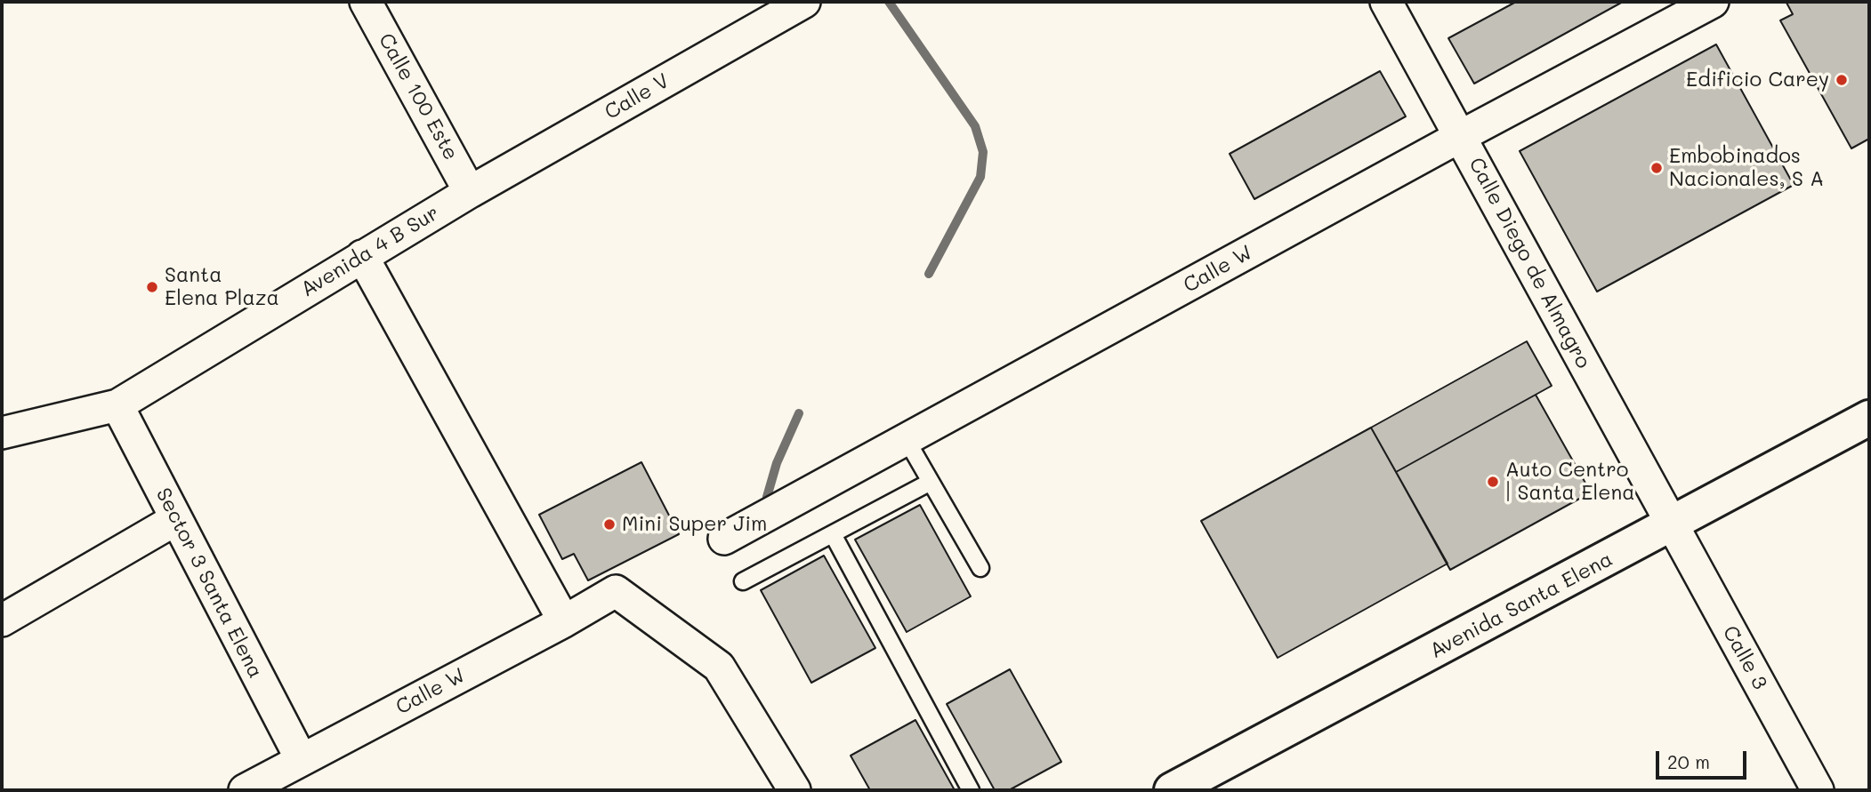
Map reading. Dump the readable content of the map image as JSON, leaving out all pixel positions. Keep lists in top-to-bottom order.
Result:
{
  "streets": {
    "street": [
      "Calle 100 Este",
      "Calle V",
      "Avenida 4 B Sur",
      "Calle Diego de Almagro",
      "Calle W",
      "Sector 3 Santa Elena",
      "Avenida Santa Elena",
      "Calle 3"
    ]
  },
  "crossings": [
    ["Calle 100 Este", "Calle V"],
    ["Calle 100 Este", "Avenida 4 B Sur"],
    ["Calle V", "Avenida 4 B Sur"],
    ["Avenida 4 B Sur", "Sector 3 Santa Elena"],
    ["Calle Diego de Almagro", "Calle W"],
    ["Calle Diego de Almagro", "Avenida Santa Elena"],
    ["Calle Diego de Almagro", "Calle 3"],
    ["Calle W", "Sector 3 Santa Elena"],
    ["Avenida Santa Elena", "Calle 3"]
  ],
  "places": [
    "Edificio Carey",
    "Embobinados Nacionales, S A",
    "Santa Elena Plaza",
    "Auto Centro | Santa Elena",
    "Mini Super Jim"
  ],
  "scale_bar": "20 m"
}
